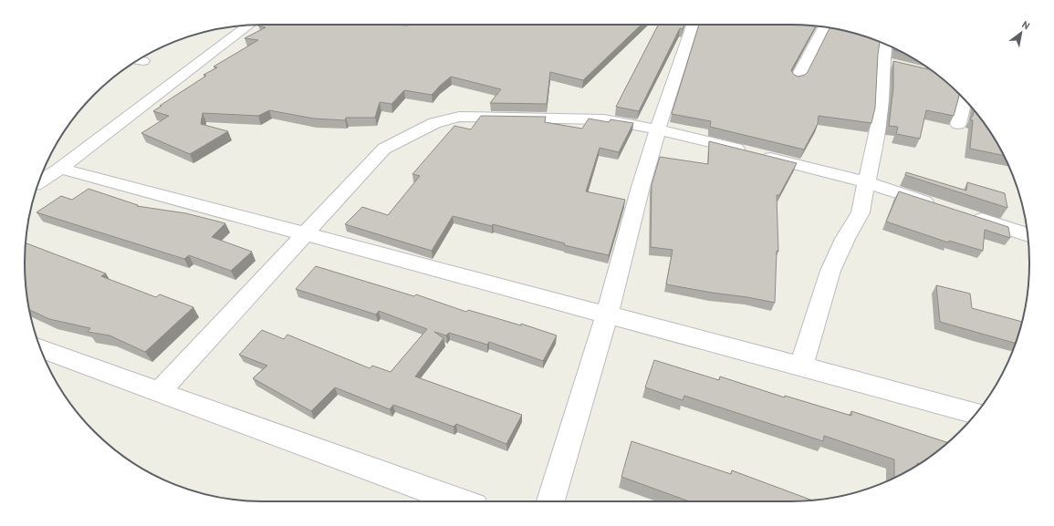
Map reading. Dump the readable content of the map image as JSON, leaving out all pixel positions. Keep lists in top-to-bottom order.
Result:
{
  "north": "top right"
}
